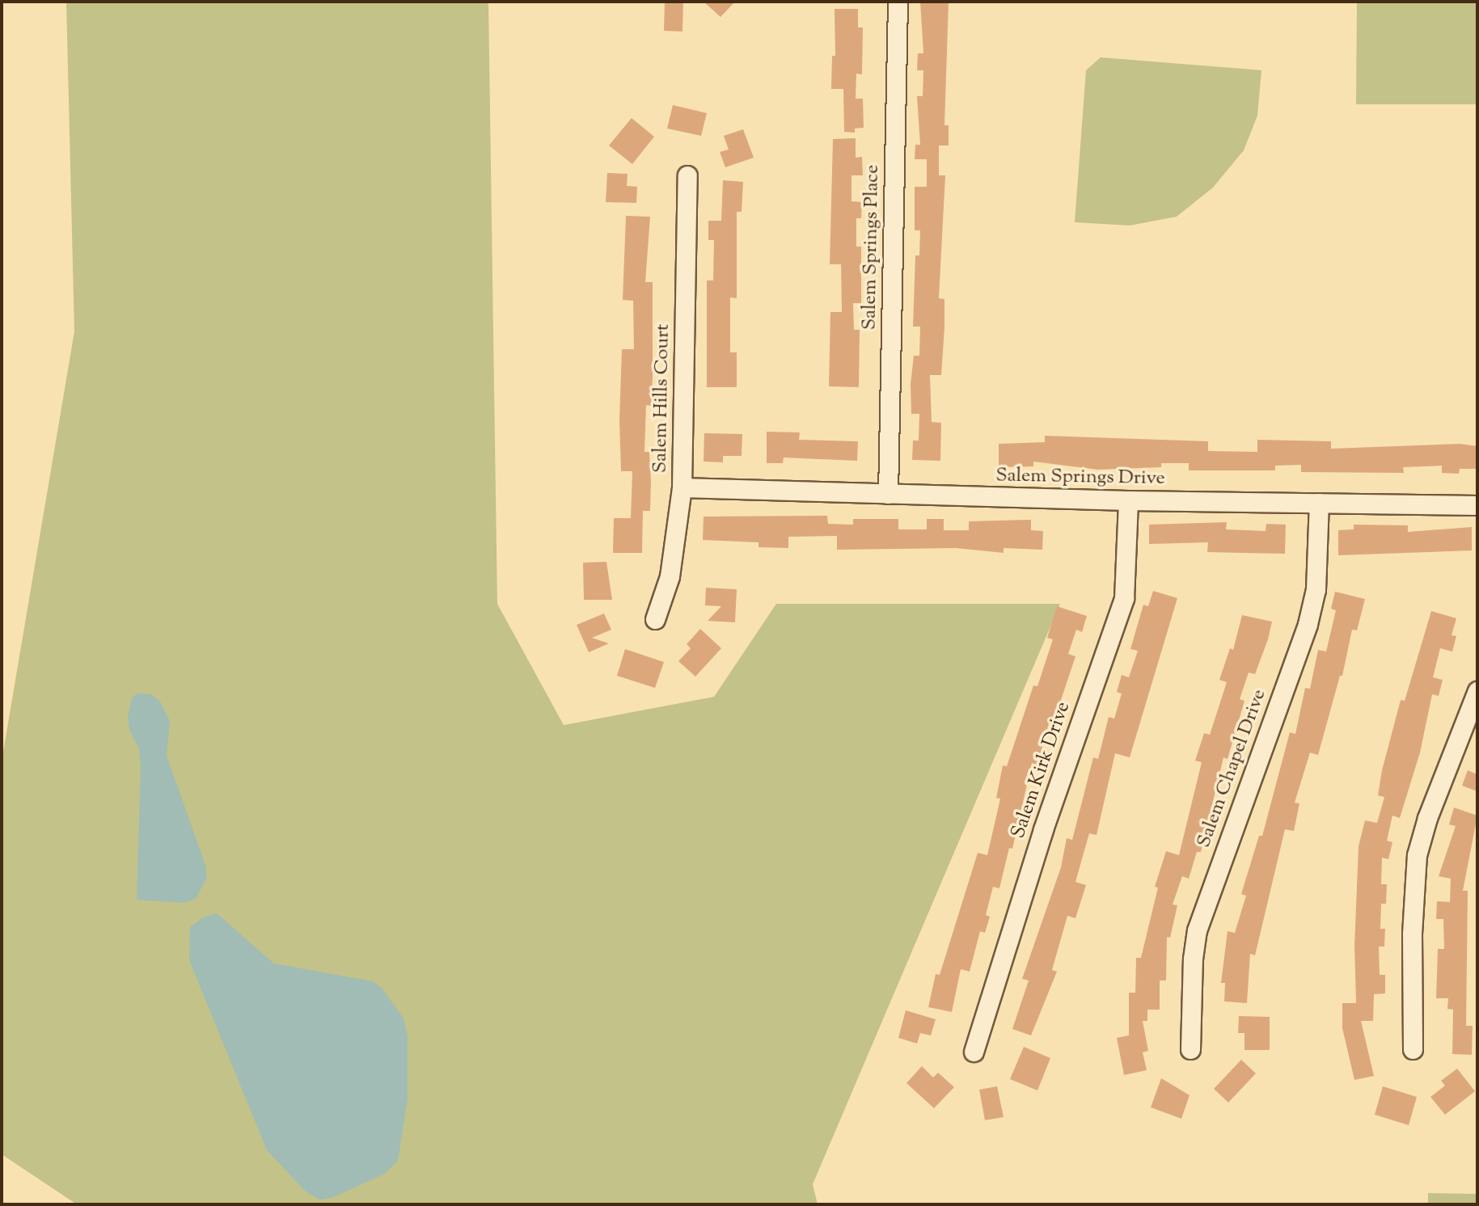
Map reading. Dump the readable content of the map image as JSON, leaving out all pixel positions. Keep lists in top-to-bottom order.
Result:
{
  "streets": {
    "street": [
      "Salem Springs Place",
      "Salem Hills Court",
      "Salem Springs Drive",
      "Salem Chapel Drive",
      "Salem Kirk Drive"
    ]
  },
  "crossings": [
    ["Salem Springs Place", "Salem Springs Drive"],
    ["Salem Hills Court", "Salem Springs Drive"],
    ["Salem Springs Drive", "Salem Chapel Drive"],
    ["Salem Springs Drive", "Salem Kirk Drive"]
  ]
}
